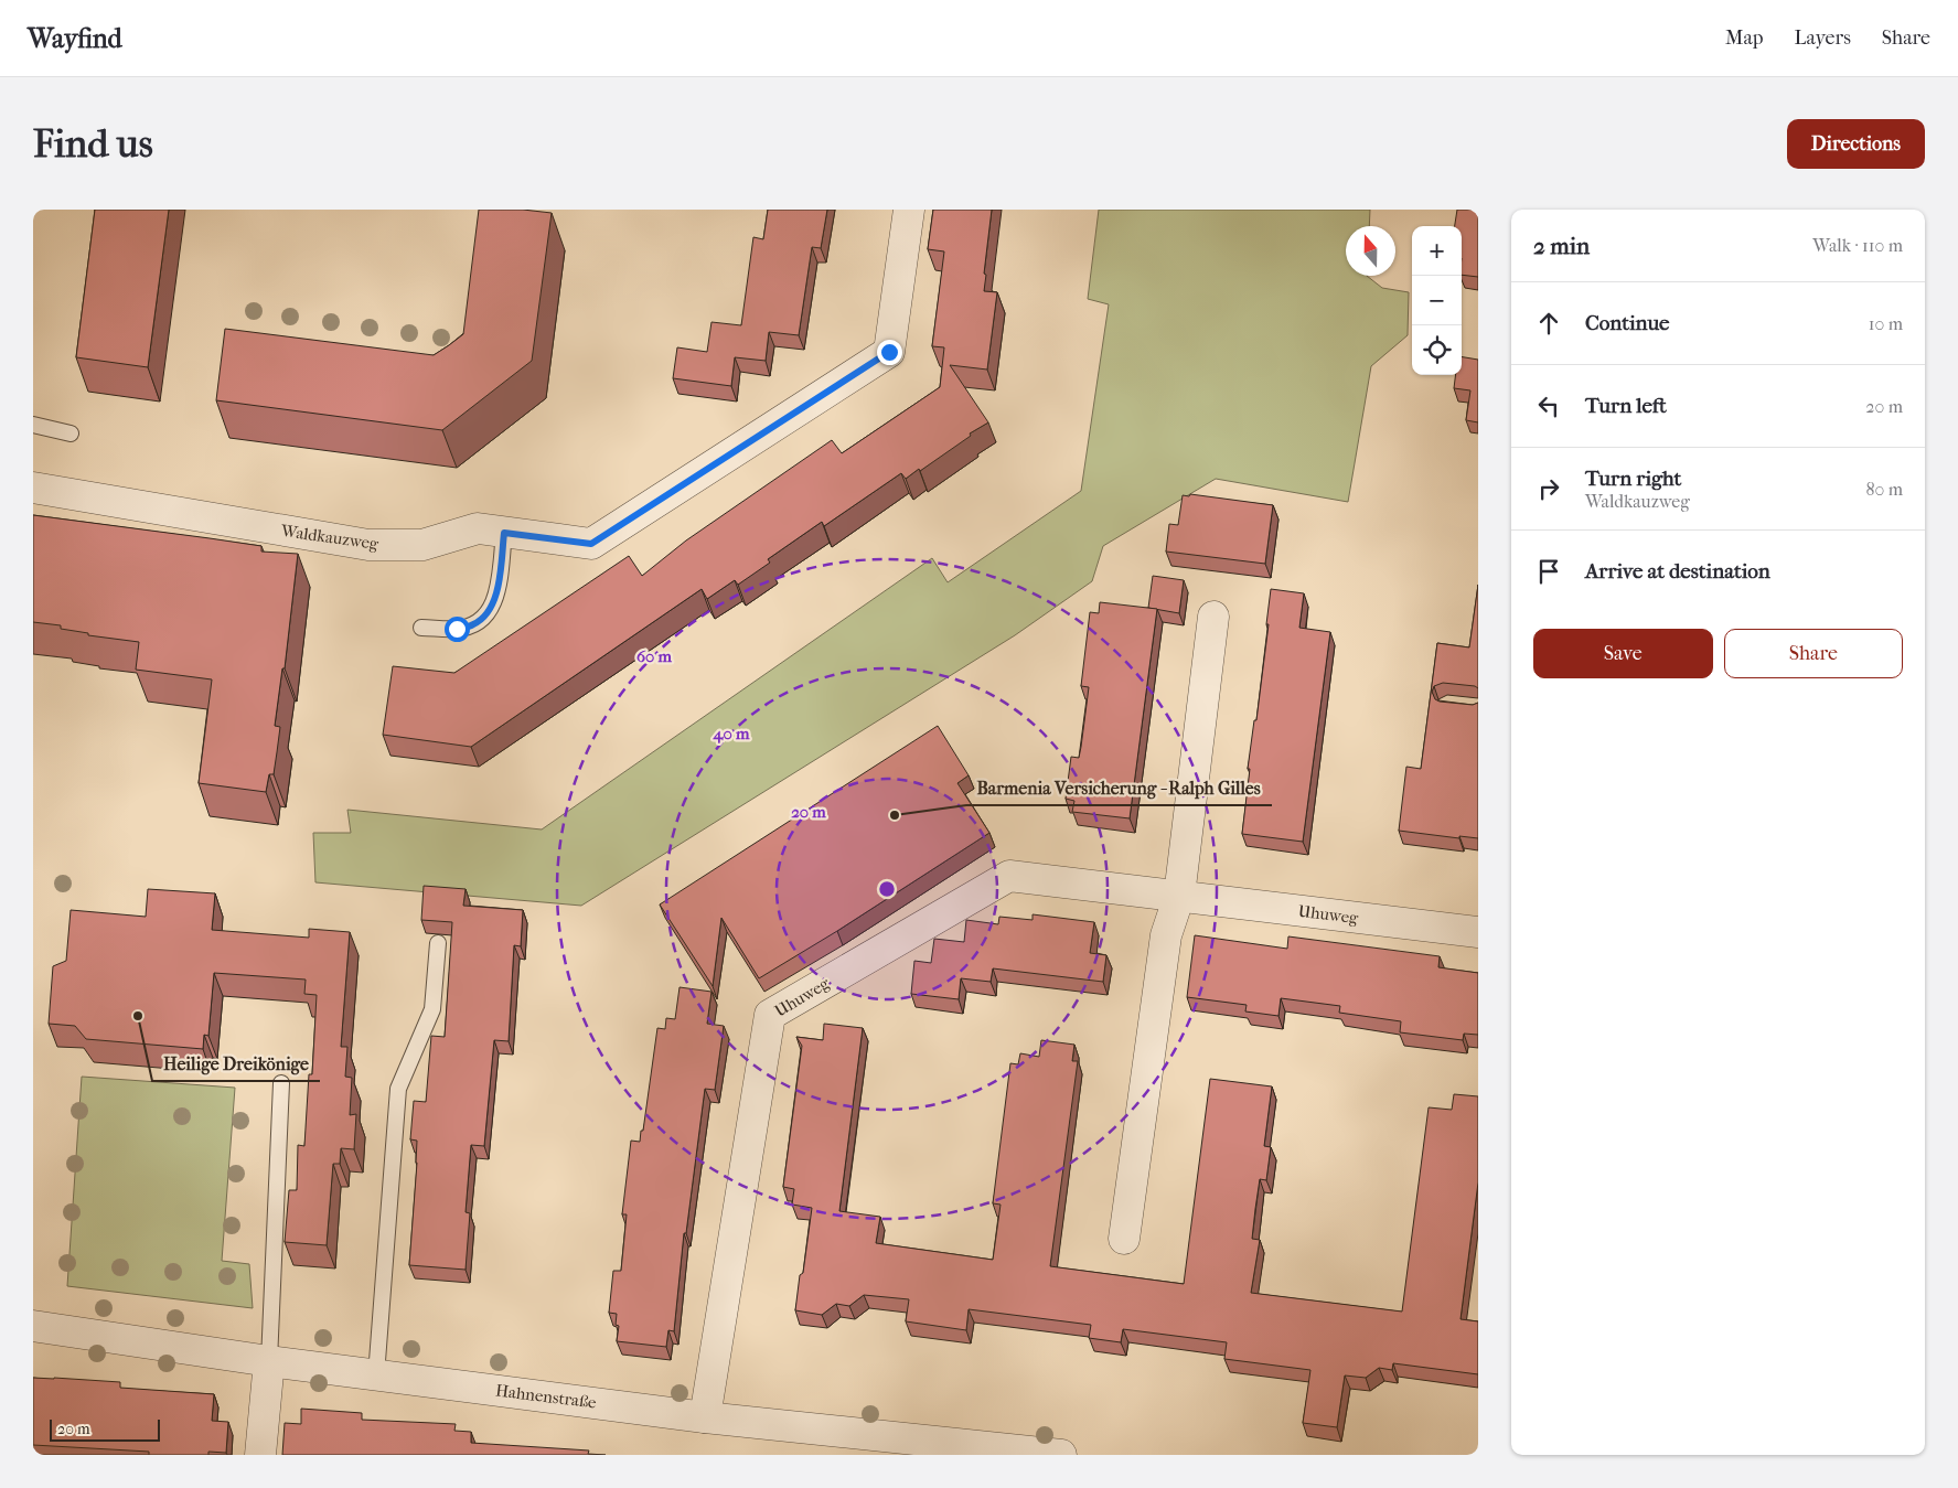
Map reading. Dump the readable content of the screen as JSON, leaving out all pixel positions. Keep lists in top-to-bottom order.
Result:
{
  "streets": {
    "street": ["Waldkauzweg", "Uhuweg", "Hahnenstraße"]
  },
  "crossings": [
    ["Uhuweg", "Hahnenstraße"]
  ],
  "places": ["Barmenia Versicherung - Ralph Gilles", "Heilige Dreikönige"],
  "scale_bar": "20 m",
  "north": "top",
  "page": {
    "header": "Wayfind",
    "nav": ["Map", "Layers", "Share"],
    "buttons": [
      "Directions",
      ["Save", "Share"]
    ],
    "title": "Find us",
    "heading": ["2 min", "Walk · 110 m"],
    "map_buttons": ["+", "−"],
    "list": [
      ["Continue", "10 m"],
      ["Turn left", "20 m"],
      ["Turn right", "Waldkauzweg", "80 m"],
      "Arrive at destination"
    ],
    "scale": "20 m"
  },
  "rings": ["60 m", "40 m", "20 m"]
}
